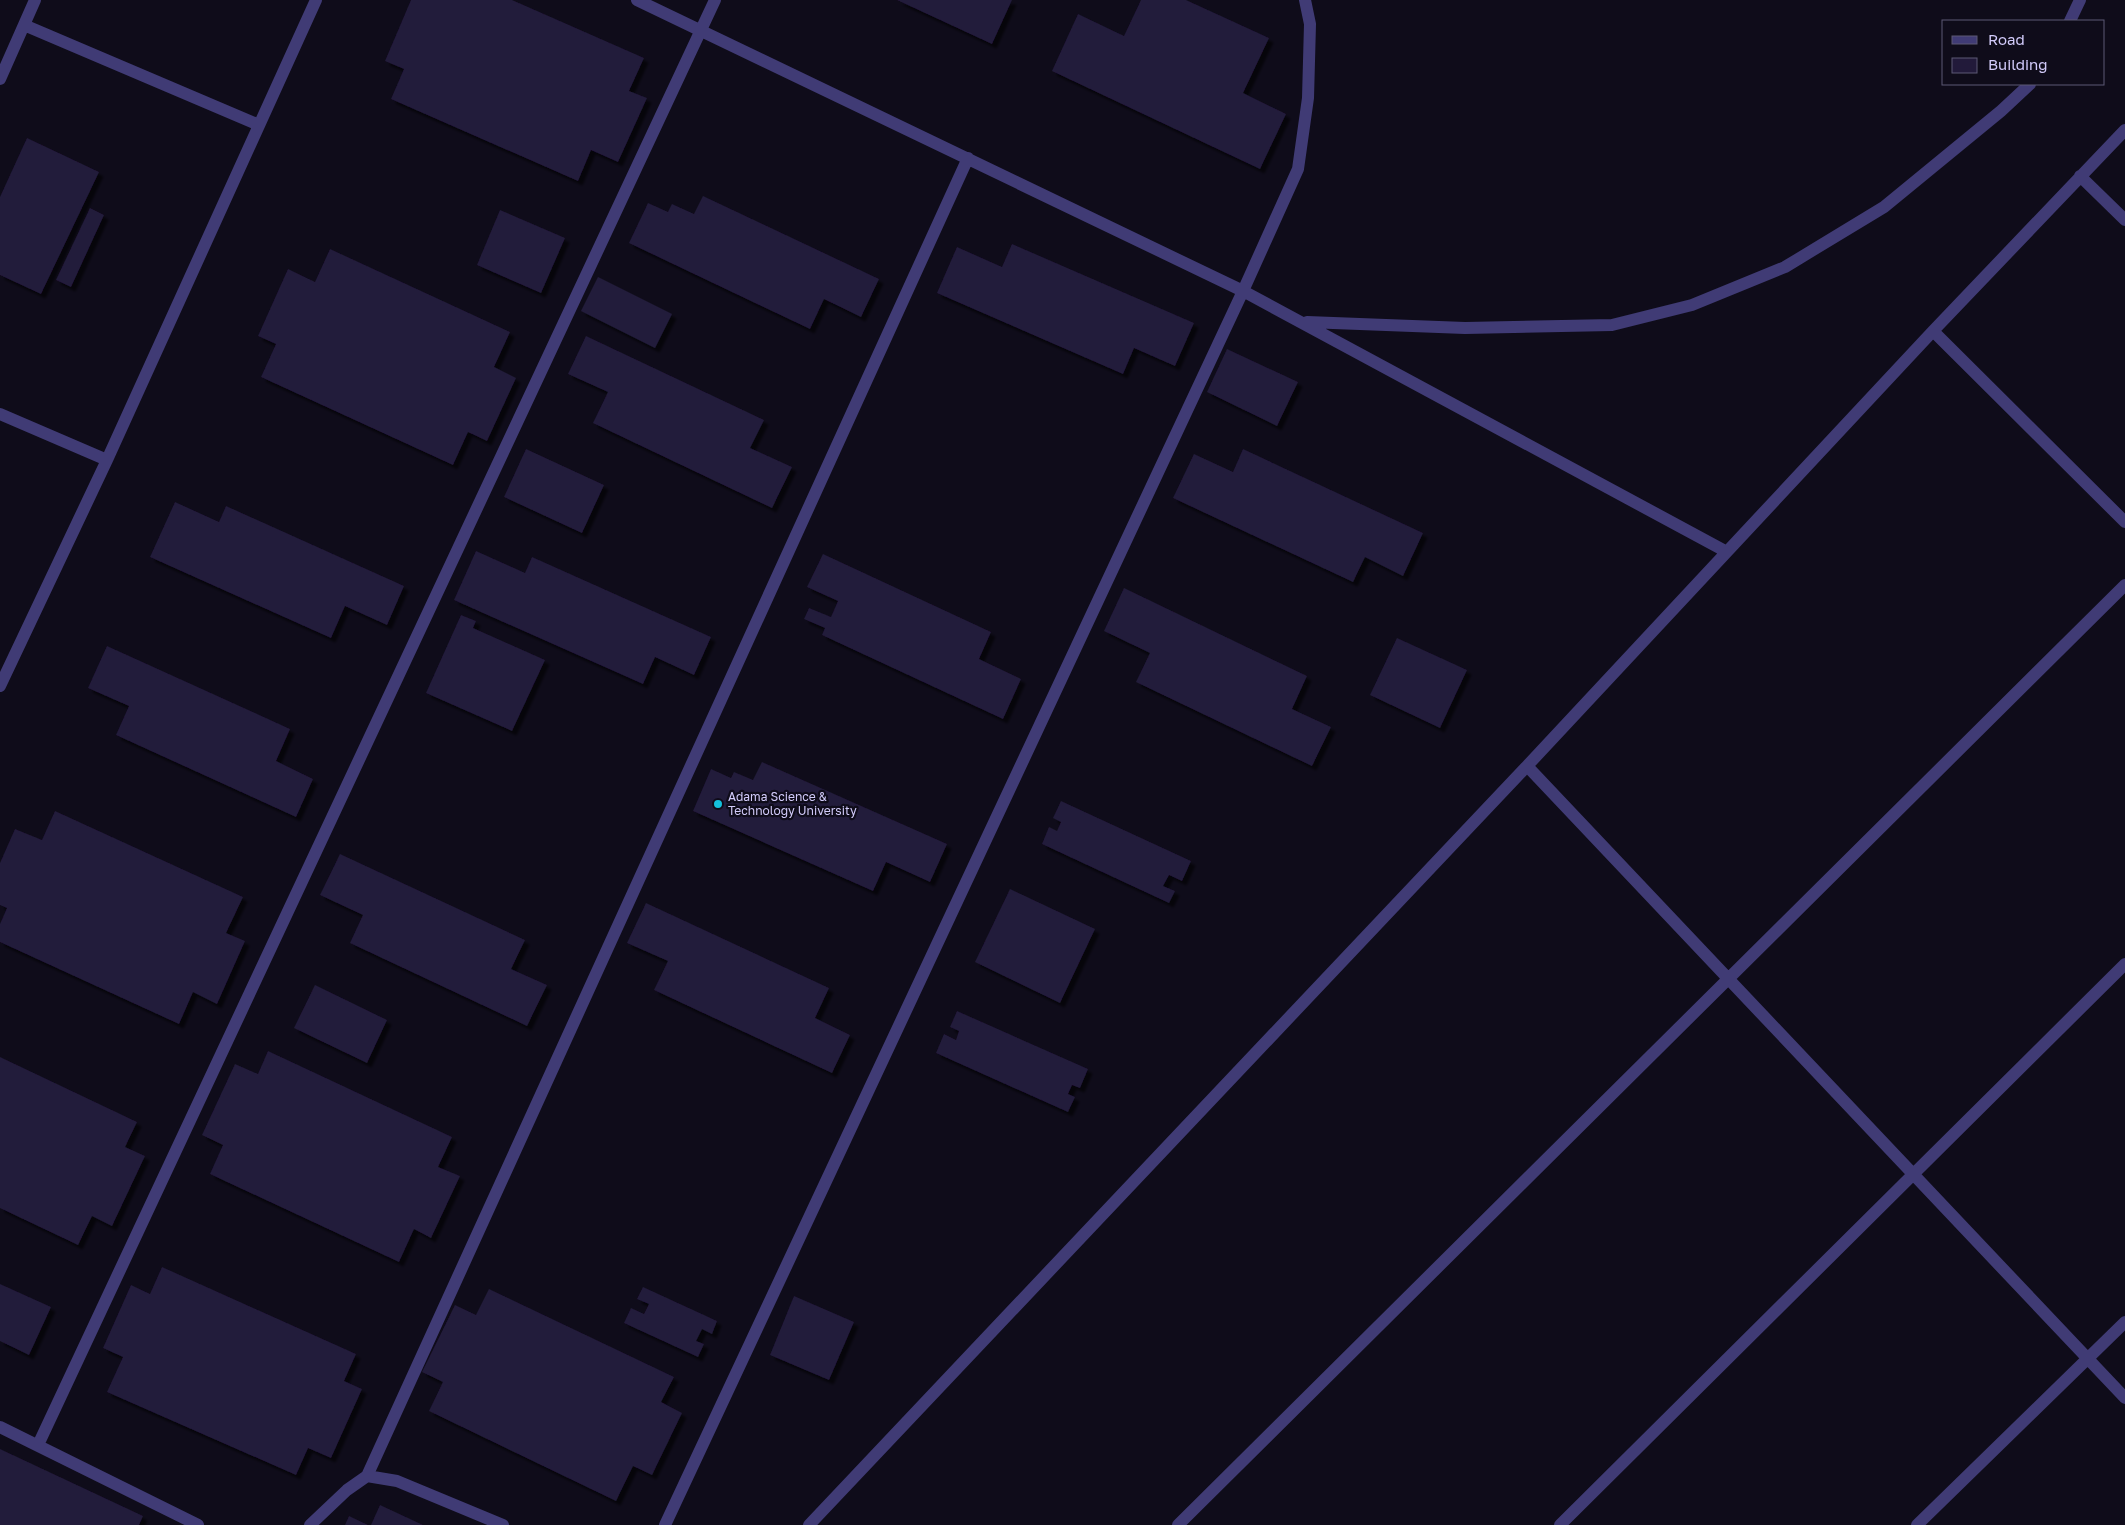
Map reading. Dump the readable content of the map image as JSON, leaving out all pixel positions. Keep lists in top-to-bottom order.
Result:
{
  "places": ["Adama Science & Technology University"],
  "legend": ["Road", "Building"]
}
